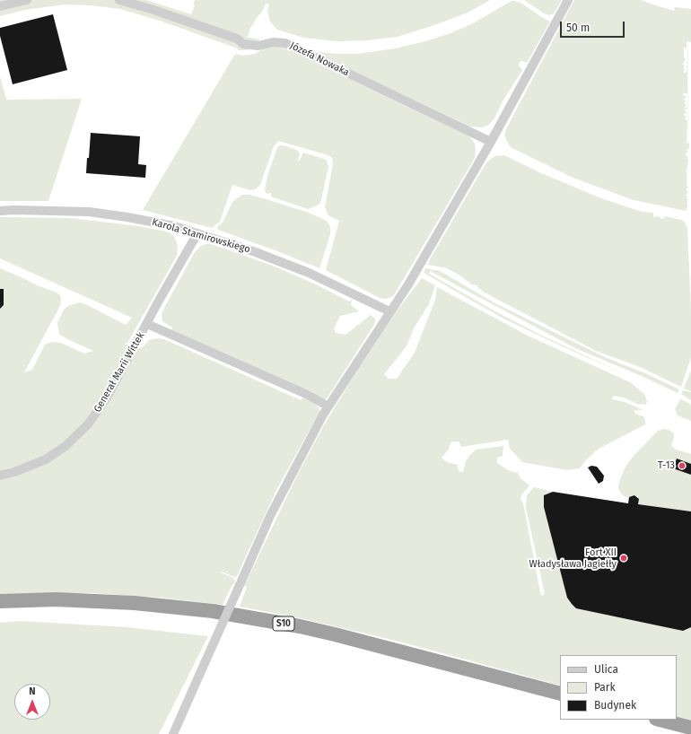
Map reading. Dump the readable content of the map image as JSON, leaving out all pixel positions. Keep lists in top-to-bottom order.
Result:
{
  "streets": {
    "highway": ["S10"],
    "street": ["Józefa Nowaka", "Karola Stamirowskiego", "Generał Marii Wittek"]
  },
  "crossings": [
    ["Karola Stamirowskiego", "Generał Marii Wittek"]
  ],
  "places": ["T-13", "Fort XII Władysława Jagiełły"],
  "legend": ["Ulica", "Park", "Budynek"],
  "scale_bar": "50 m",
  "north": "top"
}
